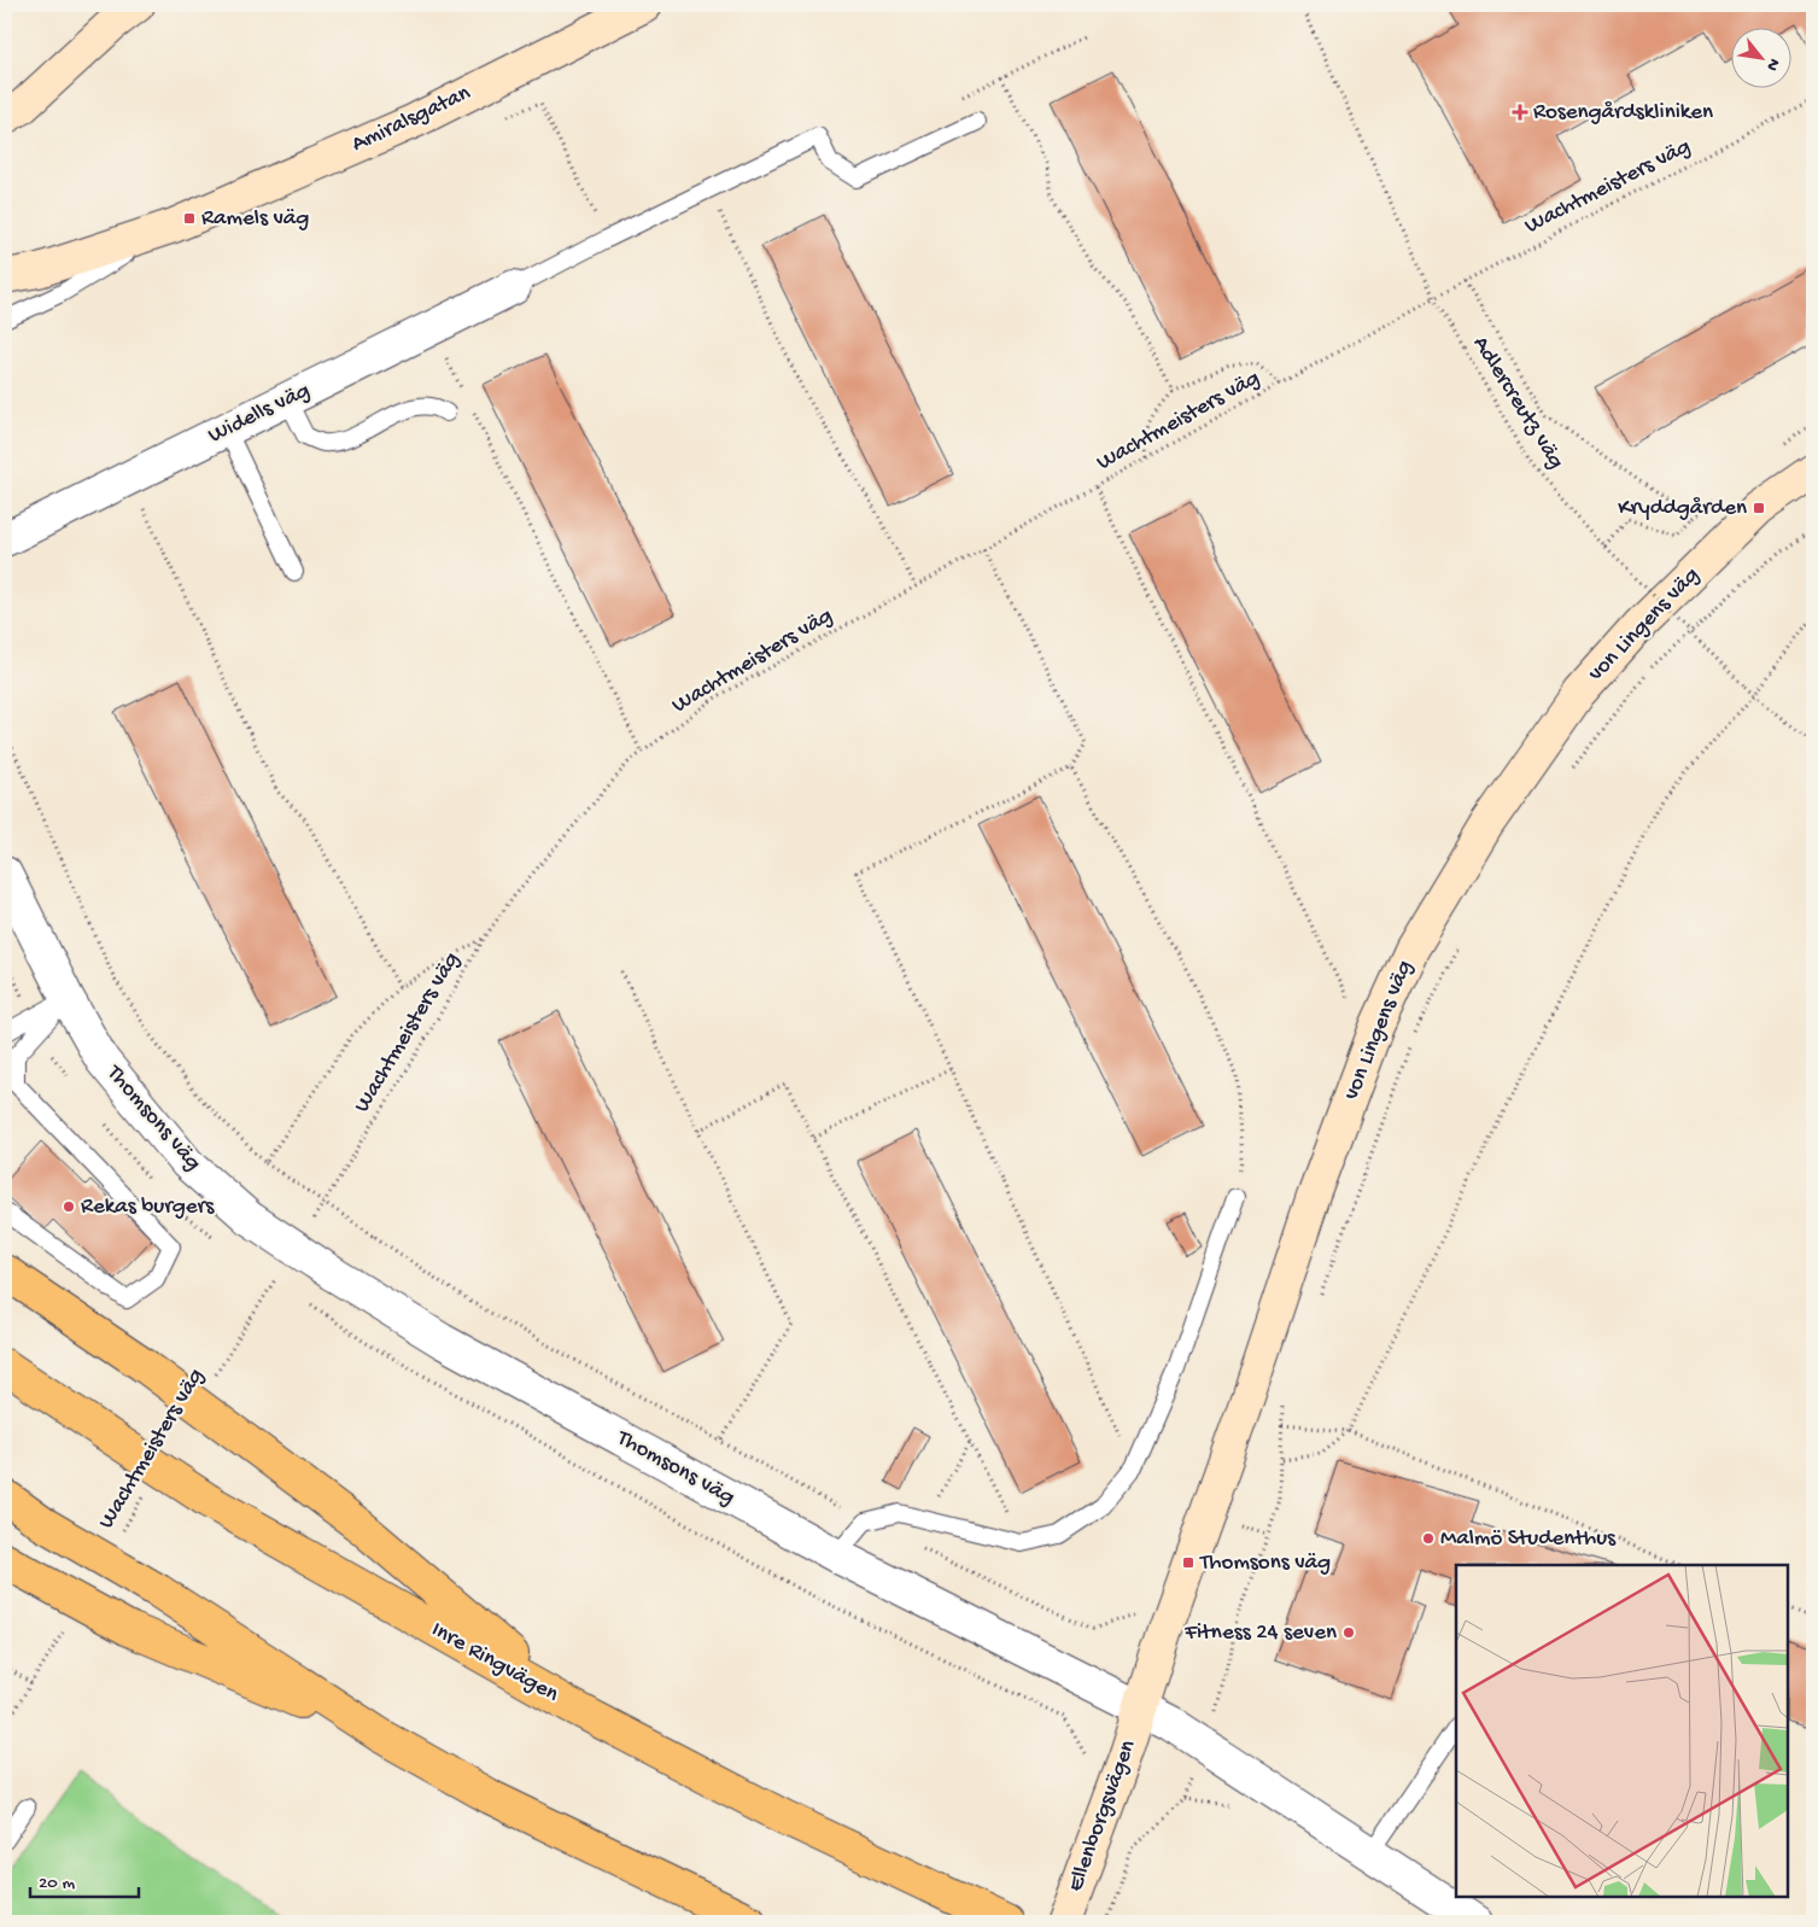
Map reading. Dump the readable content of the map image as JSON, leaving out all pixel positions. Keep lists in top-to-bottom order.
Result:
{
  "streets": {
    "highway": ["Inre Ringvägen"],
    "street": [
      "Amiralsgatan",
      "Widells väg",
      "von Lingens väg",
      "Thomsons väg",
      "Ellenborgsvägen"
    ],
    "path": ["Wachtmeisters väg", "Adlercreutz väg"]
  },
  "crossings": [
    ["Wachtmeisters väg", "Adlercreutz väg"],
    ["von Lingens väg", "Thomsons väg"],
    ["von Lingens väg", "Ellenborgsvägen"],
    ["Thomsons väg", "Ellenborgsvägen"]
  ],
  "places": {
    "health": ["Rosengårdskliniken"],
    "transit": ["Ramels väg", "Kryddgården", "Thomsons väg"],
    "other": ["Rekas burgers", "Malmö Studenthus", "Fitness 24 seven"]
  },
  "scale_bar": "20 m",
  "north": "bottom right"
}
